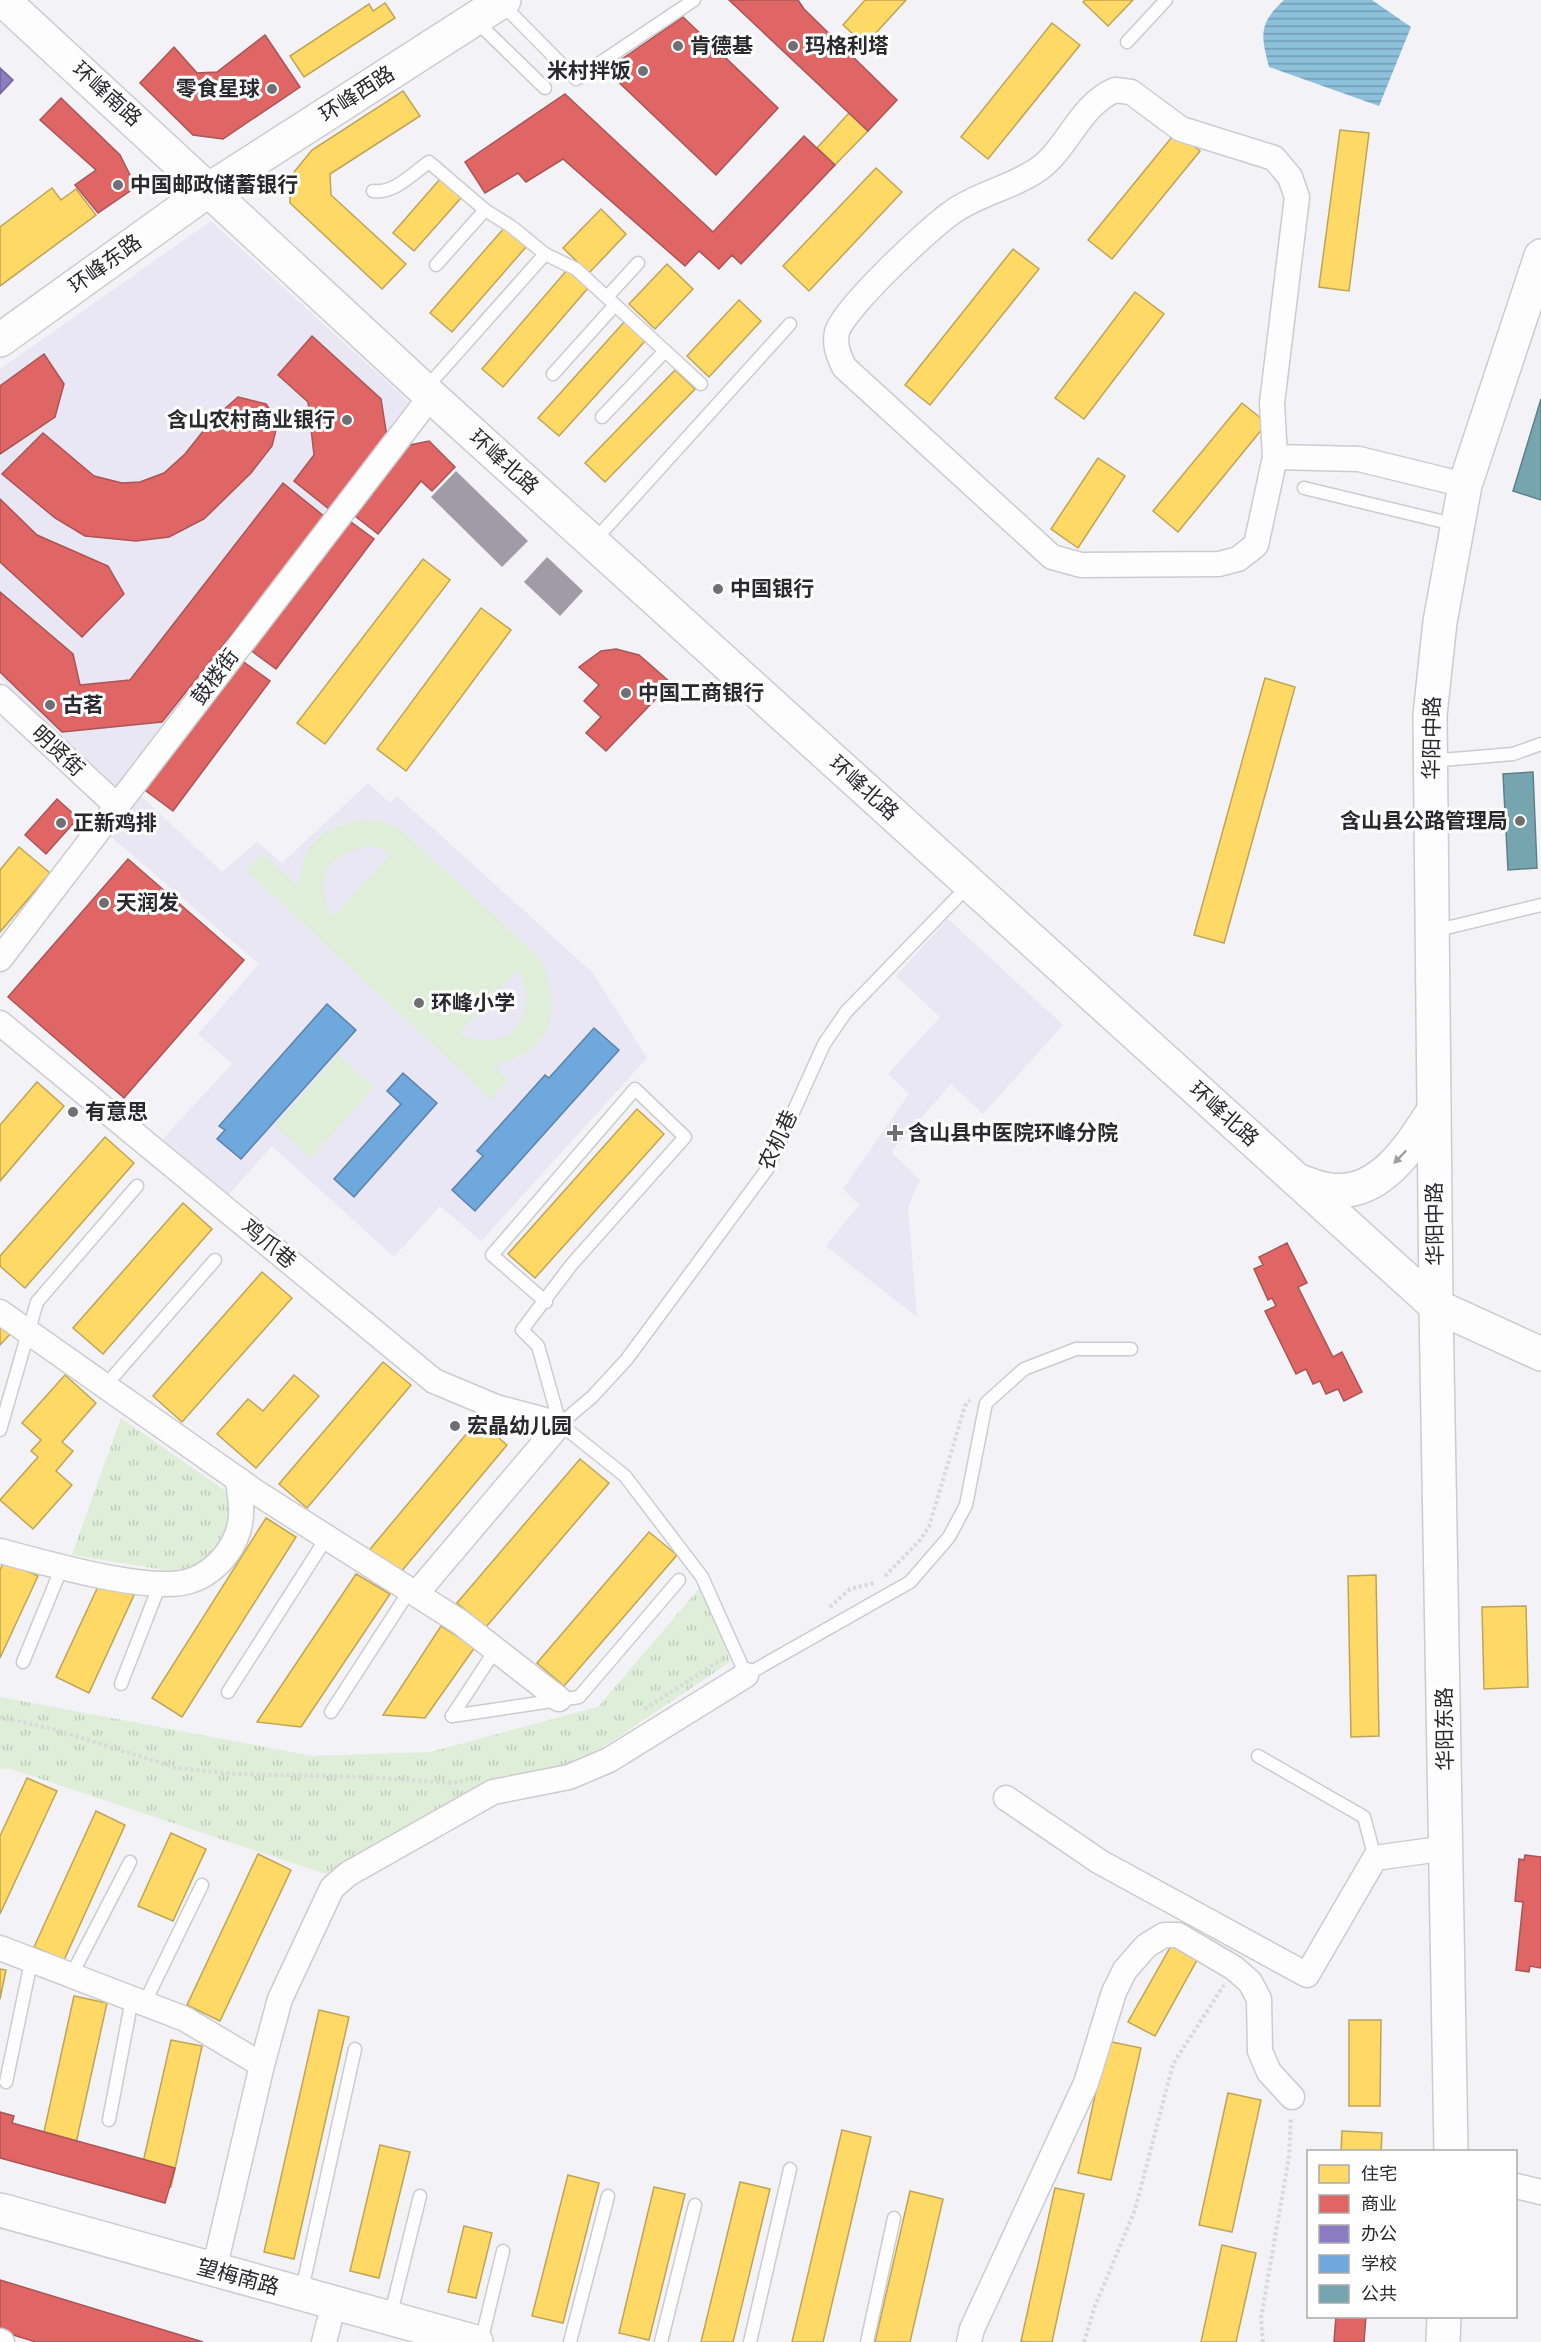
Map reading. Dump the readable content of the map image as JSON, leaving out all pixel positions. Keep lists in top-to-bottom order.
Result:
{
  "streets": {
    "main road": [
      "环峰南路",
      "环峰西路",
      "环峰东路",
      "环峰北路",
      "华阳中路",
      "华阳东路",
      "望梅南路"
    ],
    "street": ["鼓楼街", "明贤街", "鸡爪巷"],
    "lane": ["农机巷"]
  },
  "crossings": [
    ["环峰南路", "环峰西路"],
    ["环峰南路", "环峰东路"],
    ["环峰南路", "环峰北路"],
    ["环峰西路", "环峰东路"],
    ["环峰西路", "环峰北路"],
    ["环峰东路", "环峰北路"],
    ["环峰北路", "鼓楼街"],
    ["环峰北路", "华阳中路"],
    ["环峰北路", "农机巷"],
    ["环峰北路", "华阳东路"],
    ["鼓楼街", "明贤街"],
    ["华阳中路", "华阳东路"],
    ["农机巷", "鸡爪巷"]
  ],
  "places": {
    "other": [
      "肯德基",
      "玛格利塔",
      "米村拌饭",
      "零食星球",
      "中国邮政储蓄银行",
      "含山农村商业银行",
      "中国银行",
      "中国工商银行",
      "古茗",
      "含山县公路管理局",
      "正新鸡排",
      "天润发",
      "环峰小学",
      "有意思",
      "宏晶幼儿园"
    ],
    "health": ["含山县中医院环峰分院"]
  },
  "legend": [
    "住宅",
    "商业",
    "办公",
    "学校",
    "公共"
  ]
}
